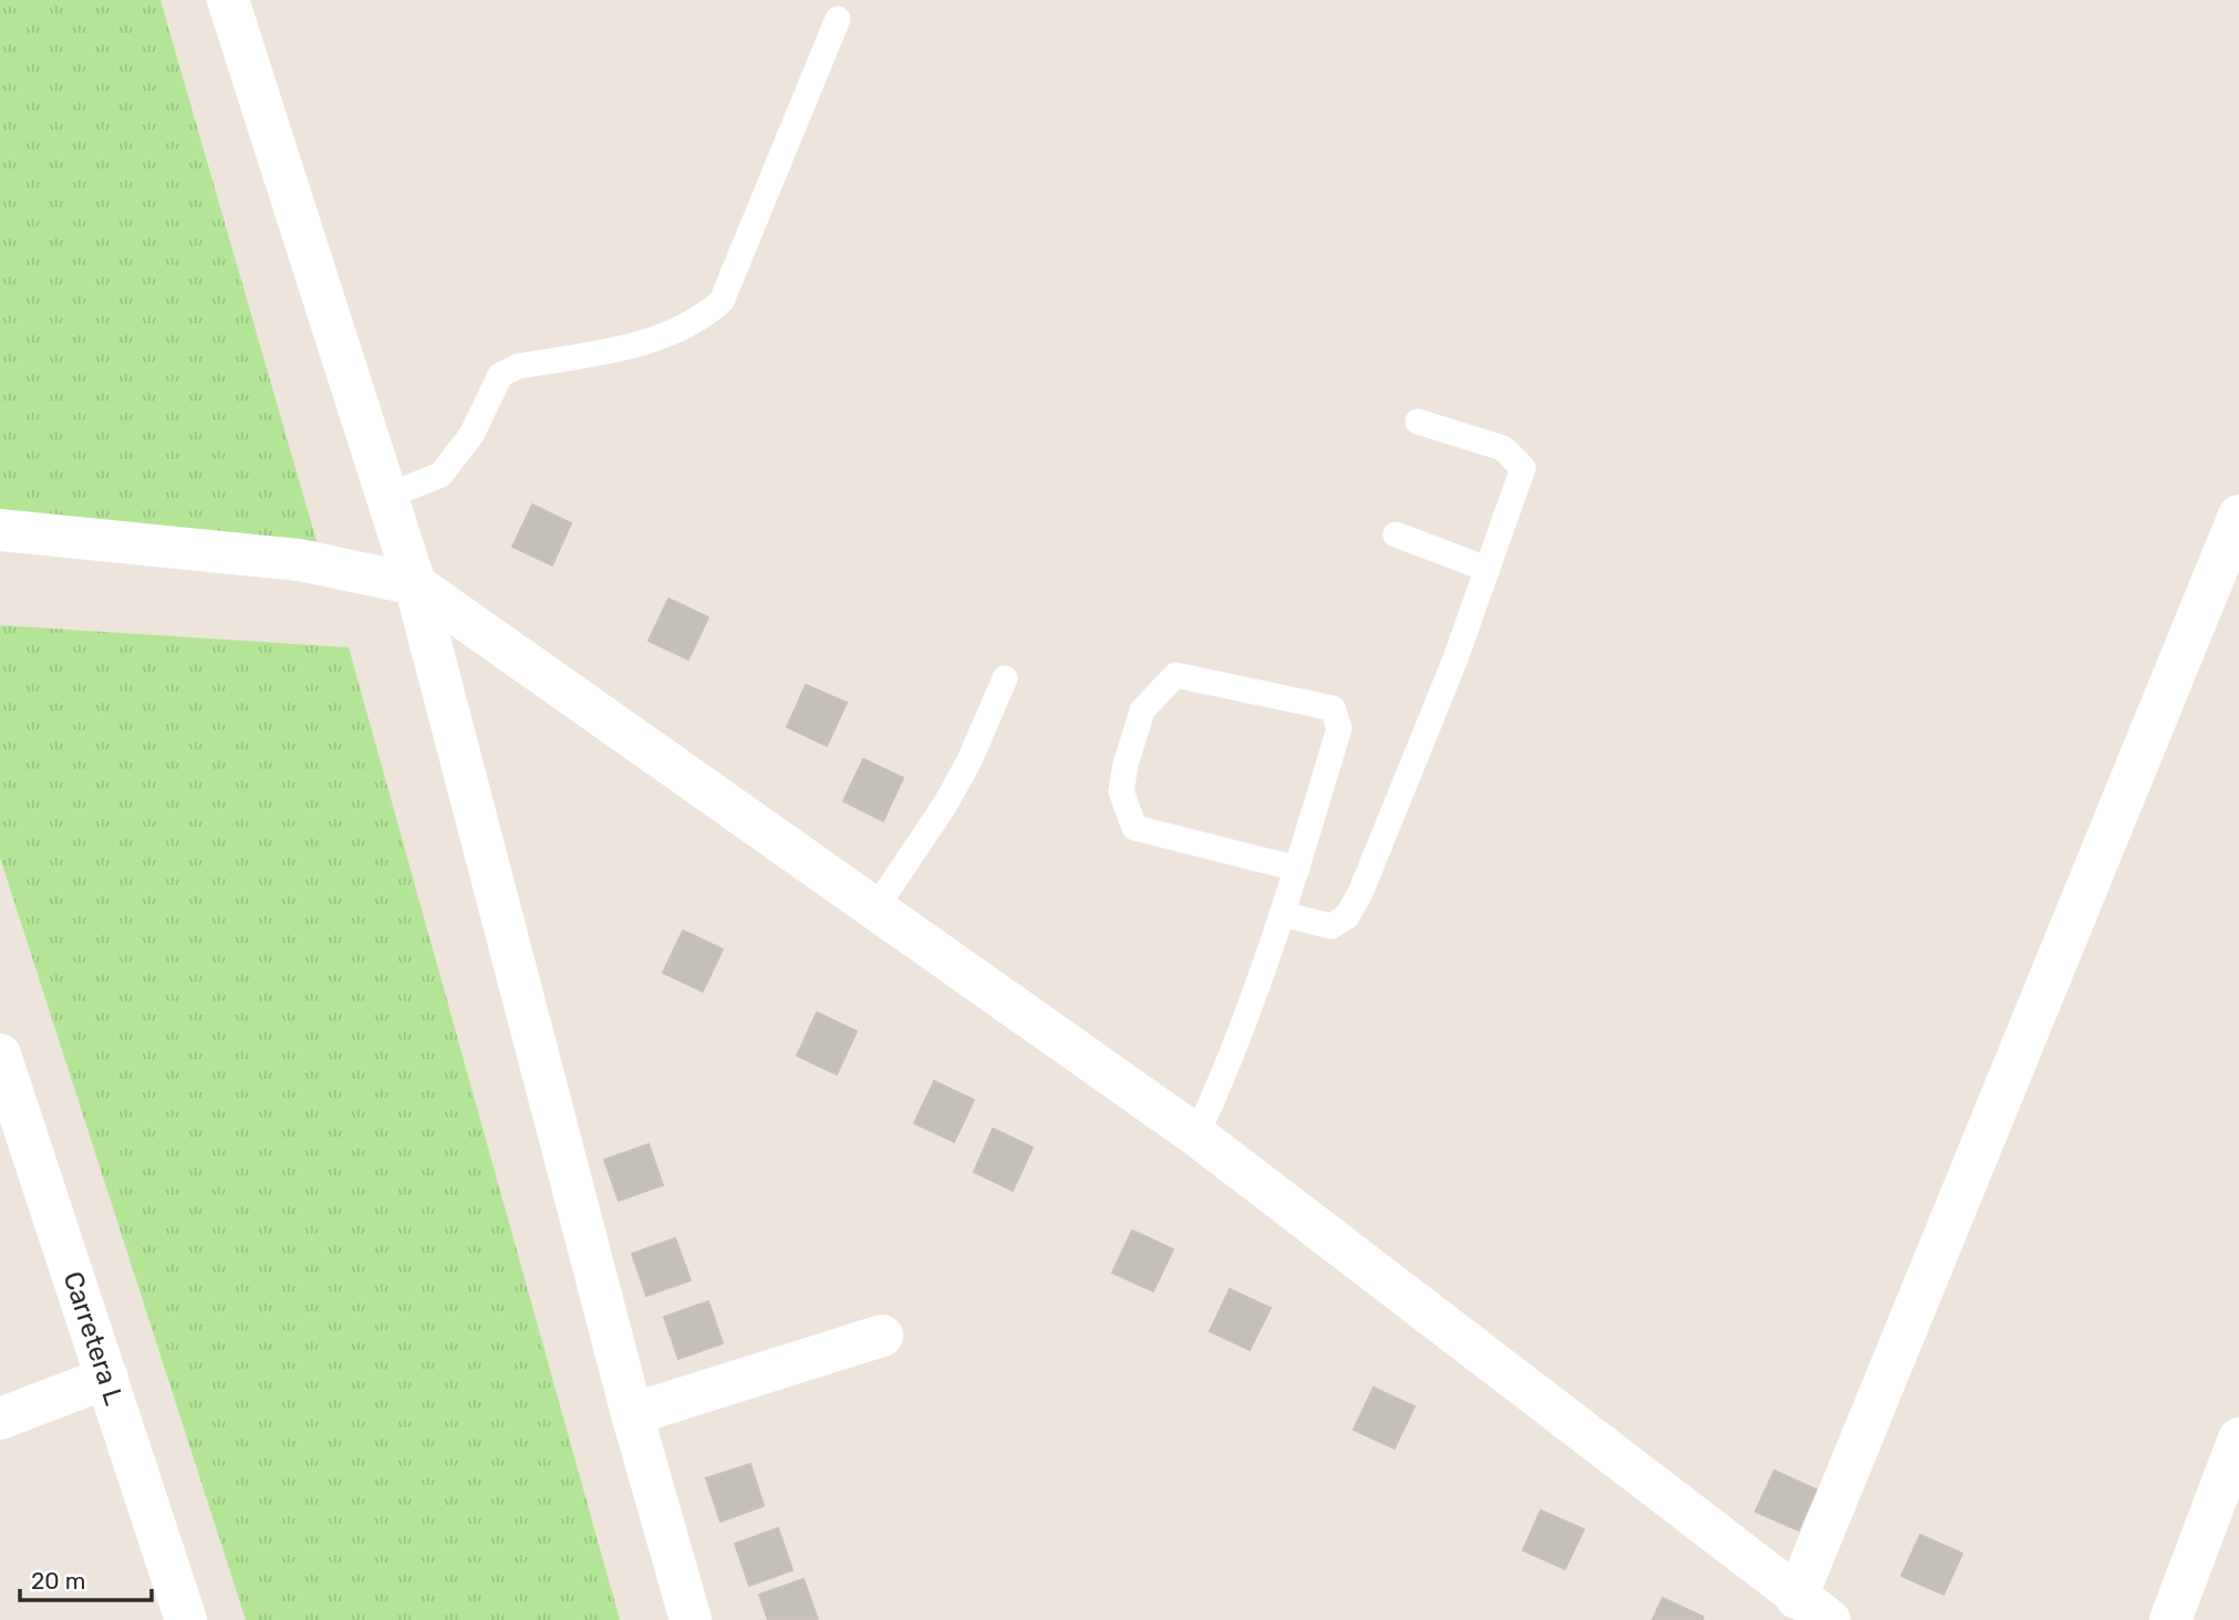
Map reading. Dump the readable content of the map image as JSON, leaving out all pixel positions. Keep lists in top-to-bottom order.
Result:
{
  "streets": {
    "street": ["Carretera L"]
  },
  "scale_bar": "20 m"
}
